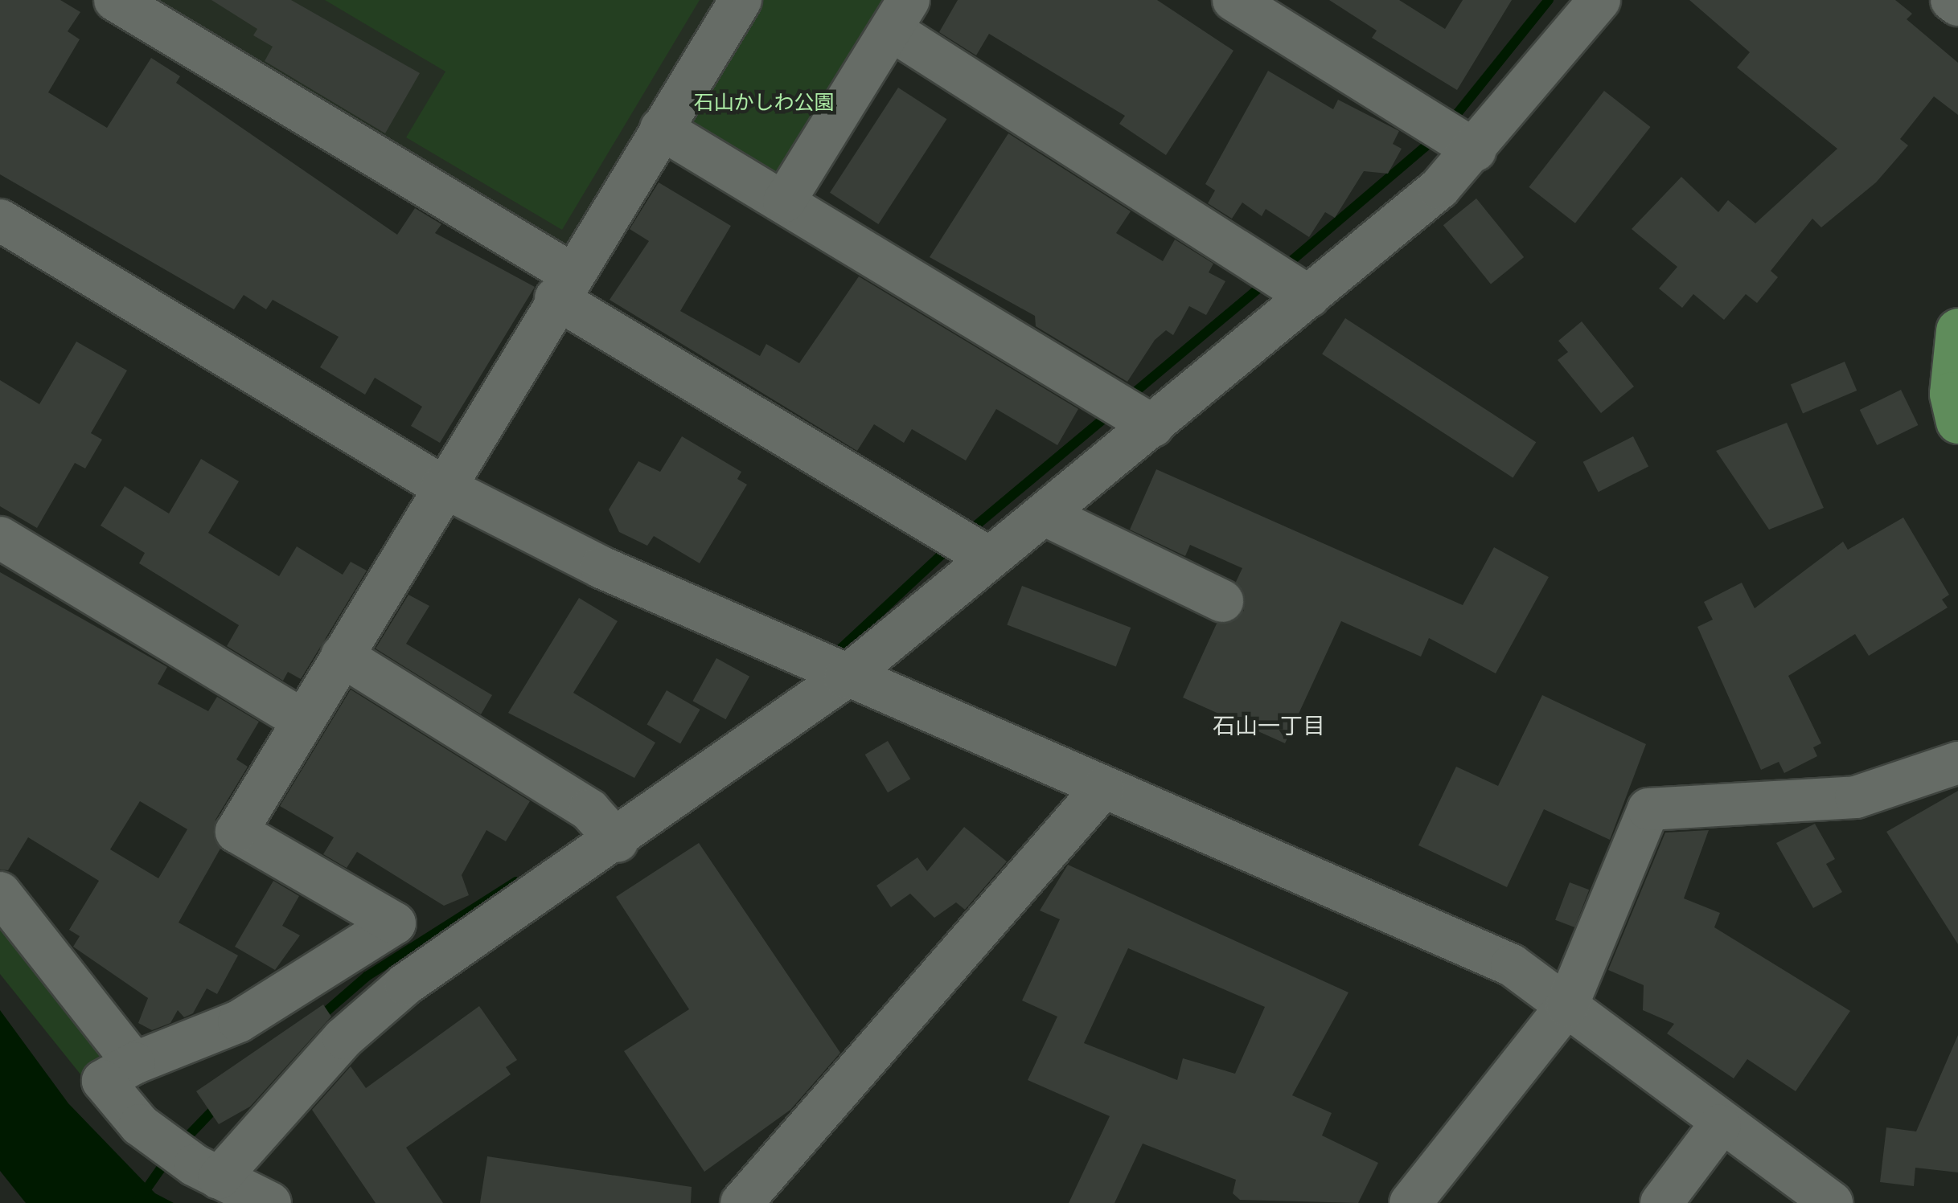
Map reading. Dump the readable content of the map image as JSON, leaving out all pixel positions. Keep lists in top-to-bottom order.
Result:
{
  "districts": ["石山一丁目"],
  "parks": ["石山かしわ公園"]
}
